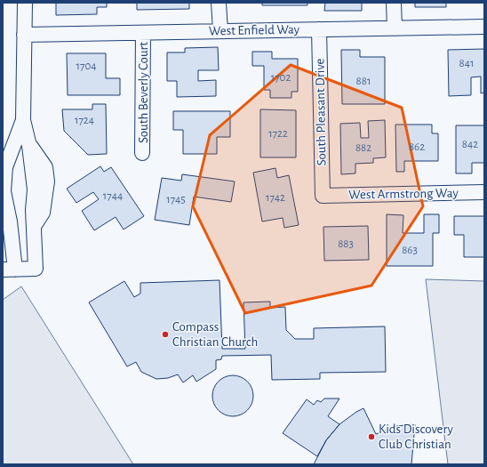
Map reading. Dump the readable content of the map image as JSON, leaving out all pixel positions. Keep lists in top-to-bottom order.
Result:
{
  "streets": {
    "street": [
      "West Enfield Way",
      "South Beverly Court",
      "South Pleasant Drive",
      "West Armstrong Way"
    ]
  },
  "crossings": [
    ["West Enfield Way", "South Beverly Court"],
    ["West Enfield Way", "South Pleasant Drive"],
    ["South Pleasant Drive", "West Armstrong Way"]
  ],
  "places": ["Compass Christian Church", "Kids Discovery Club Christian"],
  "house_numbers": [
    "841",
    "1704",
    "1702",
    "881",
    "1724",
    "1722",
    "842",
    "862",
    "882",
    "1744",
    "1742",
    "1745",
    "883",
    "863"
  ]
}
